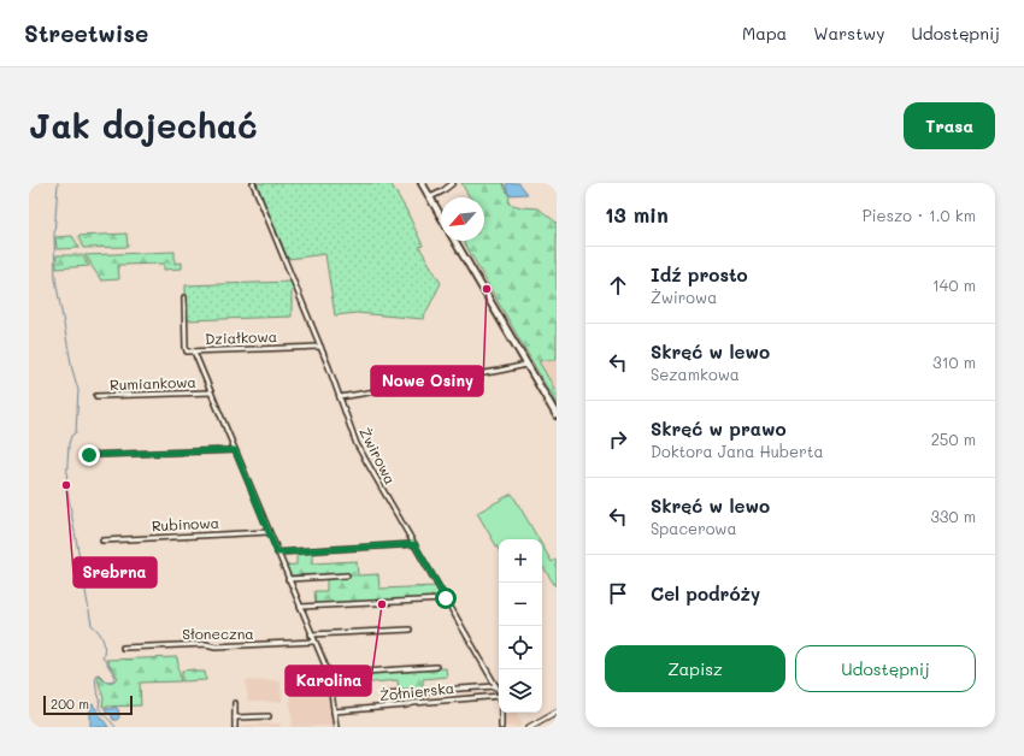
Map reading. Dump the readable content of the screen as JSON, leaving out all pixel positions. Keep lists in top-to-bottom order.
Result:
{
  "streets": {
    "street": [
      "Działkowa",
      "Rumiankowa",
      "Żwirowa",
      "Rubinowa",
      "Słoneczna",
      "Żołnierska"
    ]
  },
  "crossings": [
    ["Działkowa", "Żwirowa"]
  ],
  "places": ["Nowe Osiny", "Srebrna", "Karolina"],
  "scale_bar": "200 m",
  "north": "bottom left",
  "page": {
    "header": "Streetwise",
    "nav": ["Mapa", "Warstwy", "Udostępnij"],
    "buttons": [
      "Trasa",
      ["Zapisz", "Udostępnij"]
    ],
    "title": "Jak dojechać",
    "heading": ["13 min", "Pieszo · 1.0 km"],
    "list": [
      ["Idź prosto", "Żwirowa", "140 m"],
      ["Skręć w lewo", "Sezamkowa", "310 m"],
      ["Skręć w prawo", "Doktora Jana Huberta", "250 m"],
      ["Skręć w lewo", "Spacerowa", "330 m"],
      "Cel podróży"
    ],
    "map_buttons": ["+", "−"],
    "scale": "200 m"
  }
}
